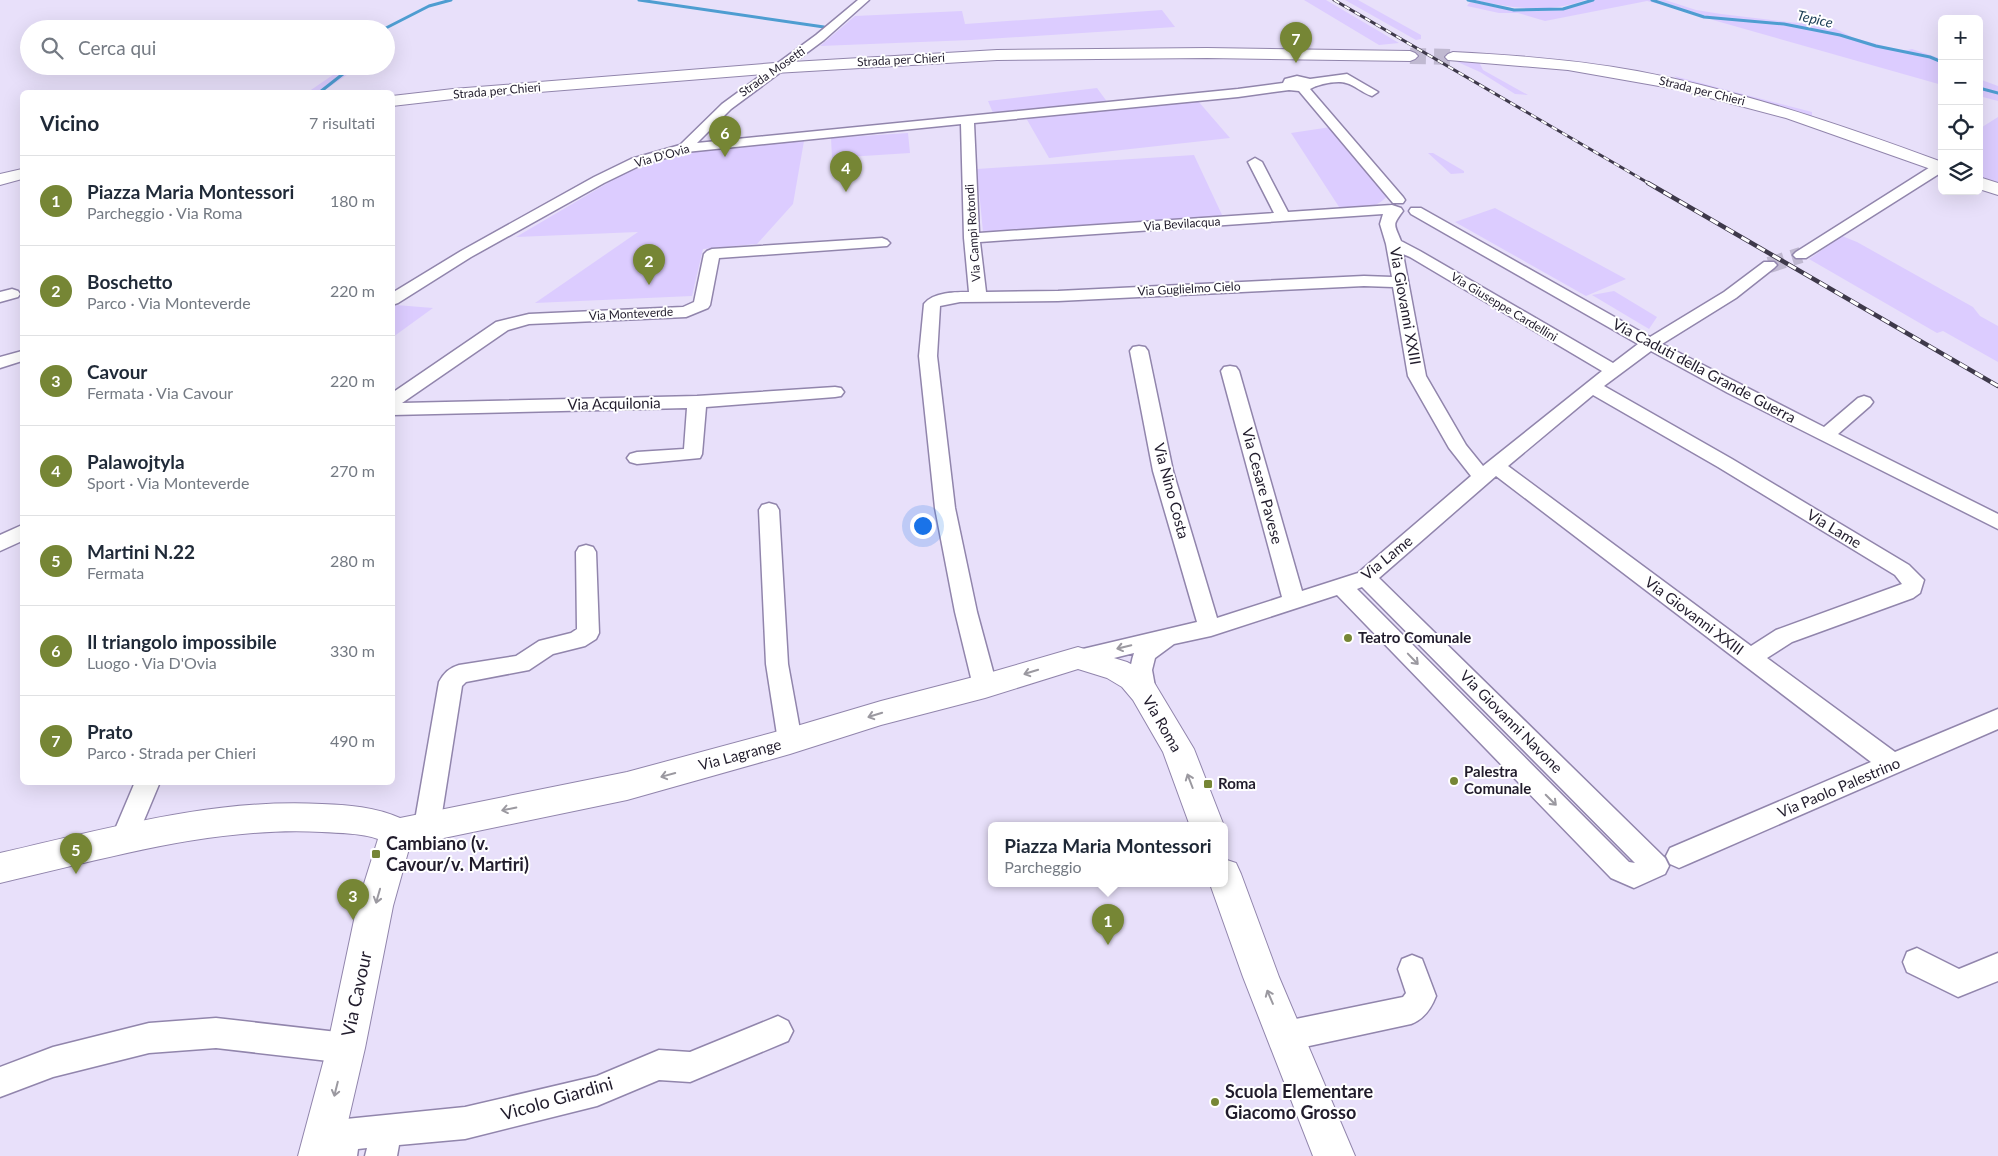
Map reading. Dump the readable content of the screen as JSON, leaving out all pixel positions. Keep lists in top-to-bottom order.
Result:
{
  "streets": {
    "main road": [
      "Strada per Chieri",
      "Via Roma",
      "Via Lagrange",
      "Via Cavour"
    ],
    "street": [
      "Strada Mosetti",
      "Via D'Ovia",
      "Via Bevilacqua",
      "Via Campi Rotondi",
      "Via Guglielmo Cielo",
      "Via Giovanni XXIII",
      "Via Giuseppe Cardellini",
      "Via Monteverde",
      "Via Caduti della Grande Guerra",
      "Via Acquilonia",
      "Via Cesare Pavese",
      "Via Nino Costa",
      "Via Lame",
      "Via Giovanni Navone",
      "Via Paolo Palestrino",
      "Vicolo Giardini"
    ]
  },
  "crossings": [
    ["Strada per Chieri", "Strada Mosetti"],
    ["Strada Mosetti", "Via D'Ovia"],
    ["Via D'Ovia", "Via Campi Rotondi"],
    ["Via Bevilacqua", "Via Campi Rotondi"],
    ["Via Bevilacqua", "Via Giovanni XXIII"],
    ["Via Bevilacqua", "Via Caduti della Grande Guerra"],
    ["Via Campi Rotondi", "Via Guglielmo Cielo"],
    ["Via Campi Rotondi", "Via Lagrange"],
    ["Via Guglielmo Cielo", "Via Giovanni XXIII"],
    ["Via Giovanni XXIII", "Via Giuseppe Cardellini"],
    ["Via Giovanni XXIII", "Via Lame"],
    ["Via Giovanni XXIII", "Via Paolo Palestrino"],
    ["Via Giuseppe Cardellini", "Via Lame"],
    ["Via Caduti della Grande Guerra", "Via Lame"],
    ["Via Cesare Pavese", "Via Lame"],
    ["Via Nino Costa", "Via Lame"],
    ["Via Lame", "Via Giovanni Navone"],
    ["Via Lame", "Via Roma"],
    ["Via Lame", "Via Lagrange"],
    ["Via Roma", "Via Lagrange"],
    ["Via Lagrange", "Via Cavour"],
    ["Via Cavour", "Vicolo Giardini"]
  ],
  "one_way": ["Via Roma", "Via Lagrange", "Via Cavour"],
  "water": ["Tepice"],
  "places": {
    "other": ["Teatro Comunale", "Palestra Comunale", "Scuola Elementare Giacomo Grosso"],
    "transit": ["Roma", "Cambiano (v. Cavour/v. Martiri)"]
  },
  "page": {
    "map_buttons": ["+", "−"],
    "search": "Cerca qui",
    "pins": [
      "7",
      "6",
      "4",
      "2",
      "5",
      "3",
      "1"
    ],
    "heading": ["Vicino", "7 risultati"],
    "list": [
      {
        "mark": "1",
        "name": "Piazza Maria Montessori",
        "note": "Parcheggio · Via Roma",
        "value": "180 m"
      },
      {
        "mark": "2",
        "name": "Boschetto",
        "note": "Parco · Via Monteverde",
        "value": "220 m"
      },
      {
        "mark": "3",
        "name": "Cavour",
        "note": "Fermata · Via Cavour",
        "value": "220 m"
      },
      {
        "mark": "4",
        "name": "Palawojtyla",
        "note": "Sport · Via Monteverde",
        "value": "270 m"
      },
      {
        "mark": "5",
        "name": "Martini N.22",
        "note": "Fermata",
        "value": "280 m"
      },
      {
        "mark": "6",
        "name": "Il triangolo impossibile",
        "note": "Luogo · Via D'Ovia",
        "value": "330 m"
      },
      {
        "mark": "7",
        "name": "Prato",
        "note": "Parco · Strada per Chieri",
        "value": "490 m"
      }
    ],
    "popup": ["Piazza Maria Montessori", "Parcheggio"]
  }
}
